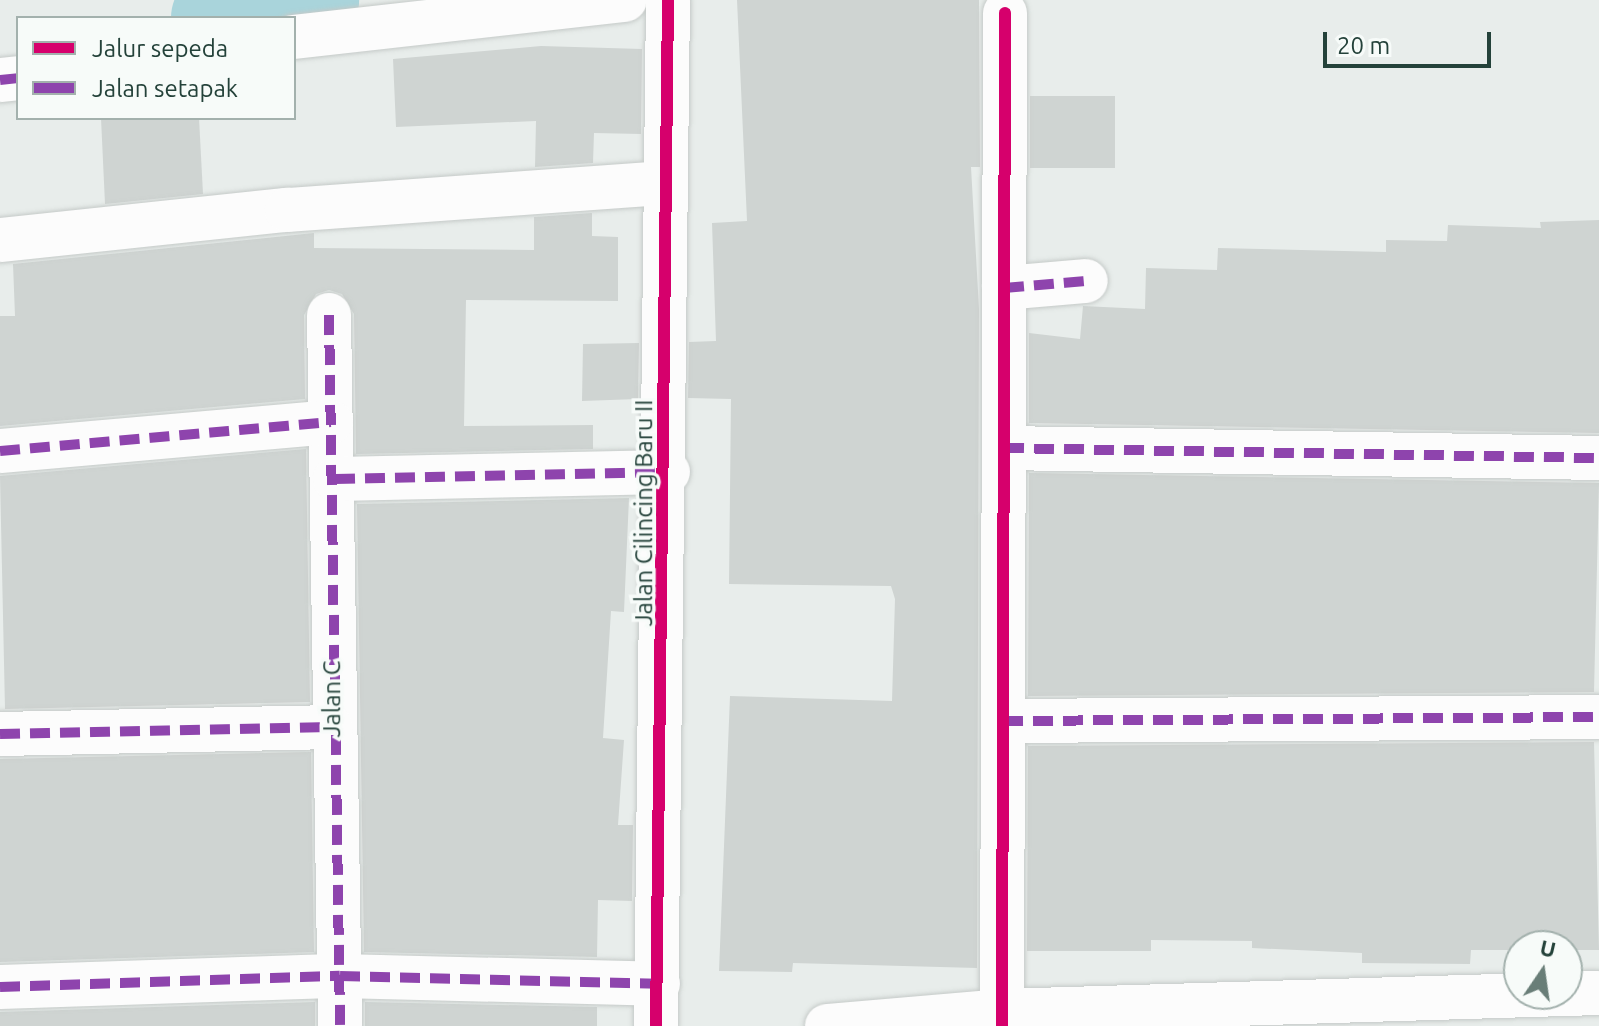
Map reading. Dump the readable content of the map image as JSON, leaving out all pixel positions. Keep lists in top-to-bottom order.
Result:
{
  "streets": {
    "street": ["Jalan Cilincing Baru II", "Jalan C"]
  },
  "legend": ["Jalur sepeda", "Jalan setapak"],
  "scale_bar": "20 m",
  "north": "top"
}
